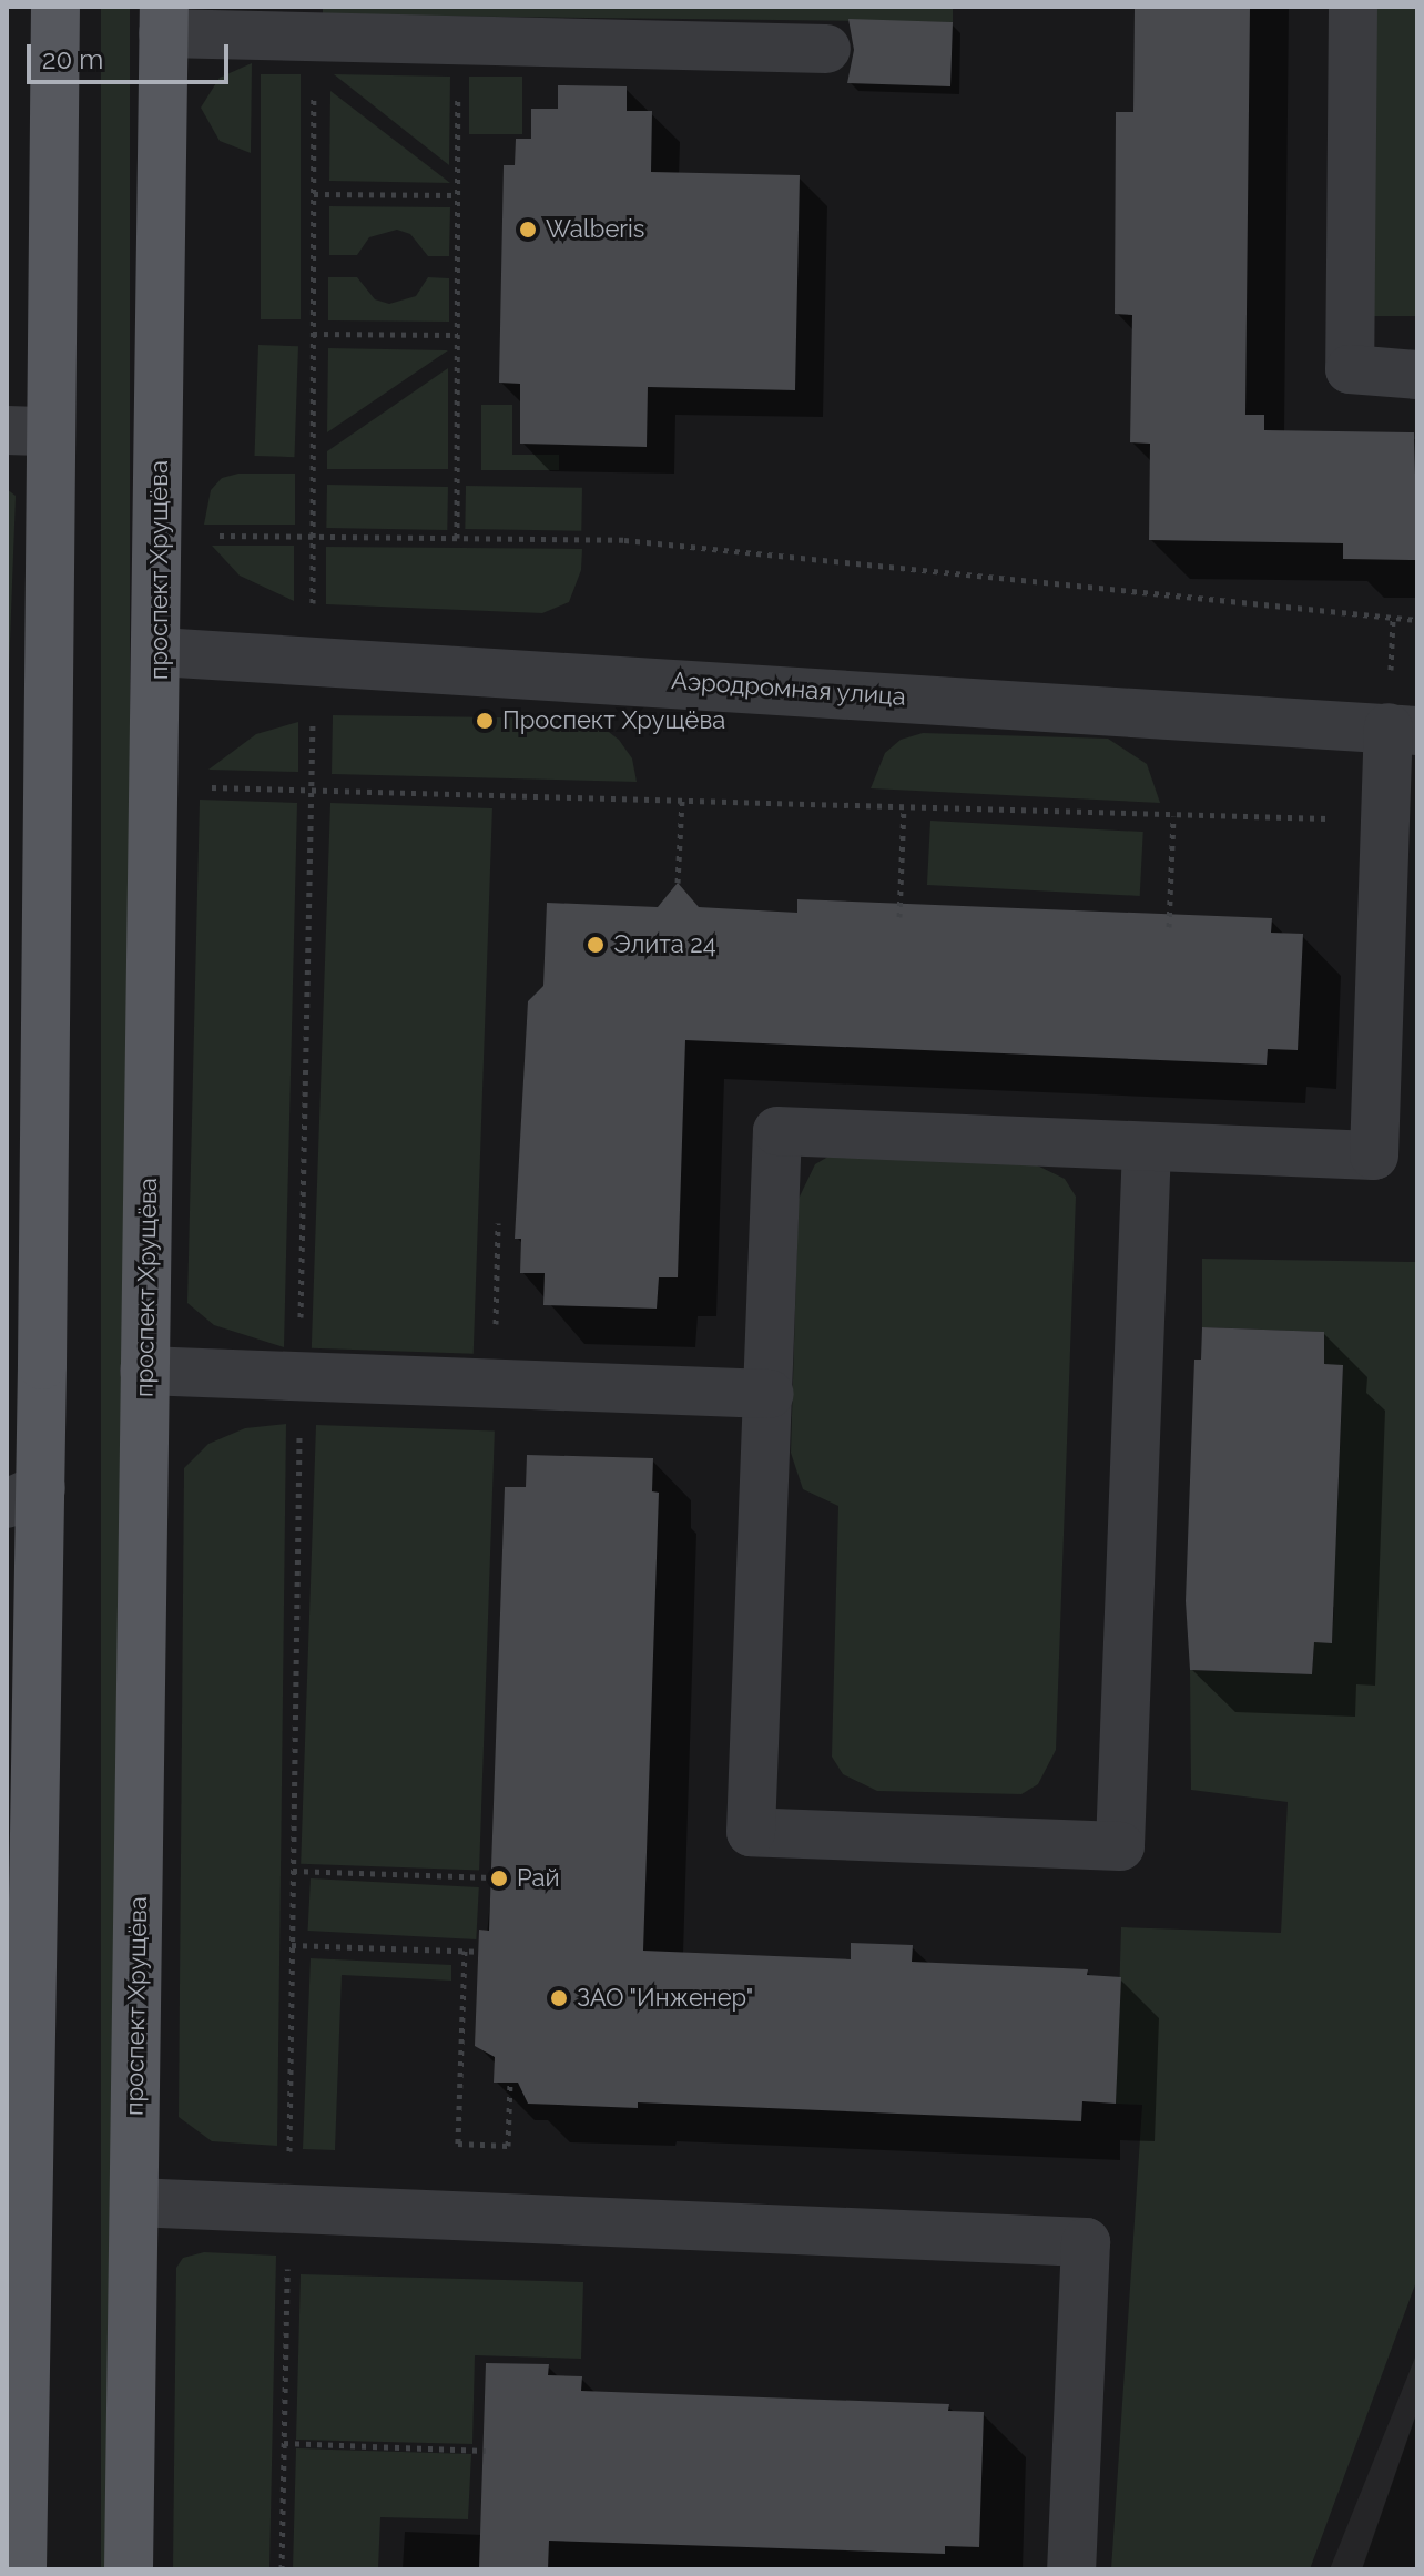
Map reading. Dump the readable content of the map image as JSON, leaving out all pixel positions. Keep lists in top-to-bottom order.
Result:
{
  "streets": {
    "main road": ["проспект Хрущёва"],
    "street": ["Аэродромная улица"]
  },
  "crossings": [
    ["проспект Хрущёва", "Аэродромная улица"]
  ],
  "places": [
    "Walberis",
    "Проспект Хрущёва",
    "Элита 24",
    "Рай",
    "ЗАО \"Инженер\""
  ],
  "scale_bar": "20 m"
}
